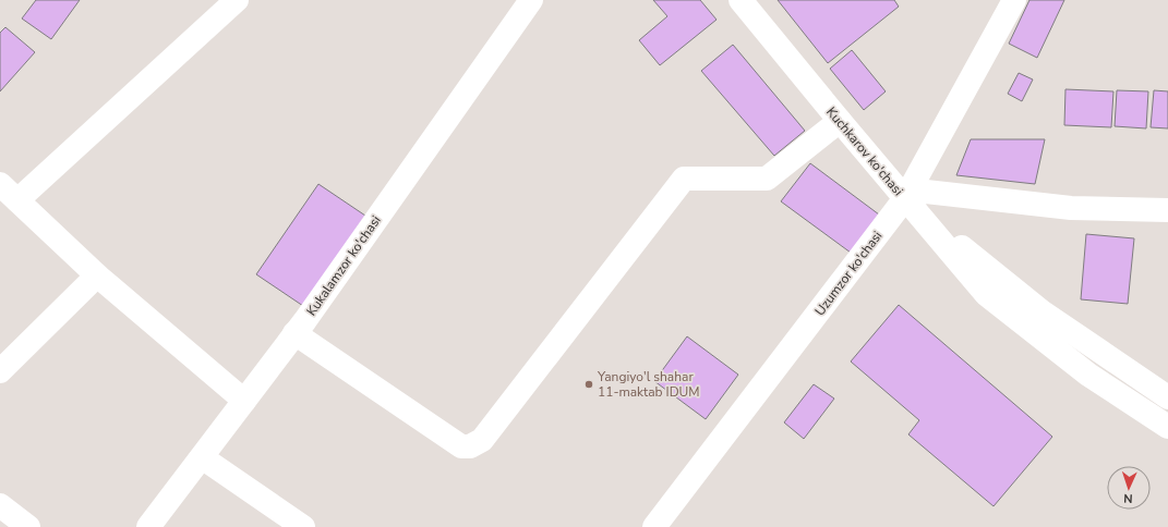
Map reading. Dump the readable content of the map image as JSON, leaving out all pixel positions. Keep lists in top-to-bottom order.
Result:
{
  "streets": {
    "street": ["Kuchkarov ko'chasi", "Kukalamzor ko'chasi", "Uzumzor ko'chasi"]
  },
  "crossings": [
    ["Kuchkarov ko'chasi", "Uzumzor ko'chasi"]
  ],
  "places": ["Yangiyo'l shahar 11-maktab IDUM"],
  "north": "bottom"
}
